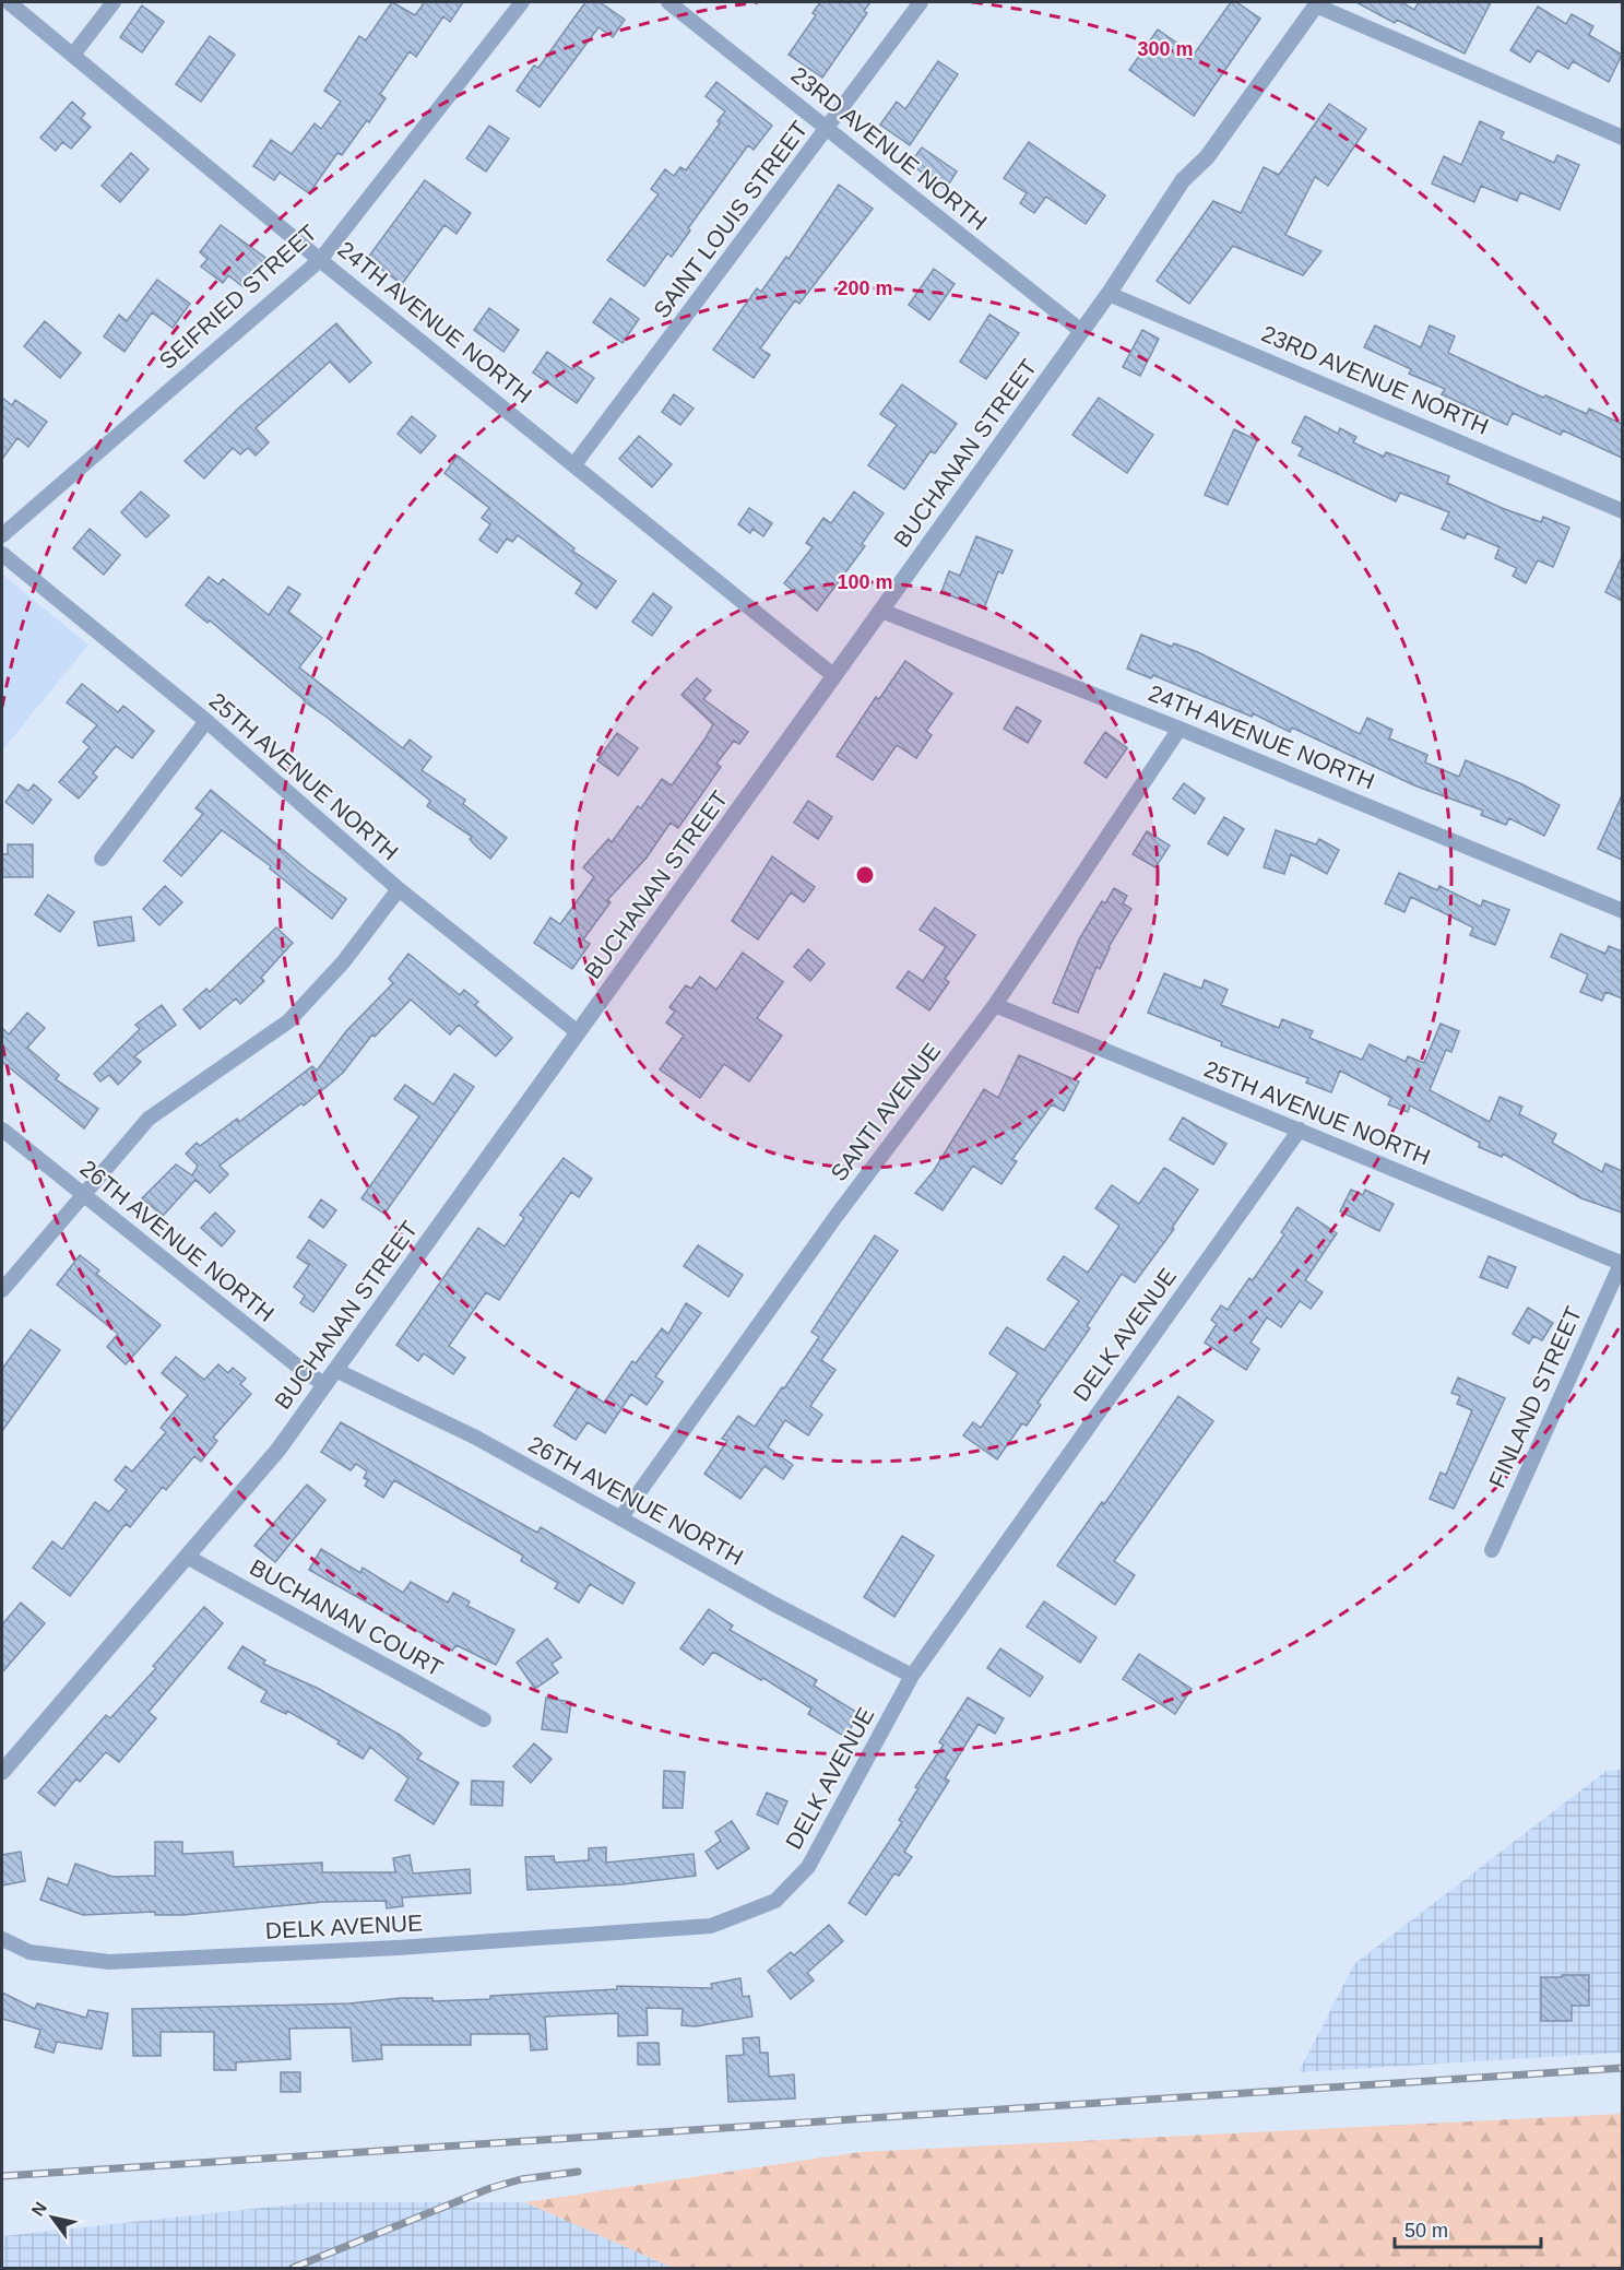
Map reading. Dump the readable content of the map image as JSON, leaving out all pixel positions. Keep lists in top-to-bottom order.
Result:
{
  "streets": {
    "street": [
      "23RD AVENUE NORTH",
      "SAINT LOUIS STREET",
      "SEIFRIED STREET",
      "24TH AVENUE NORTH",
      "BUCHANAN STREET",
      "25TH AVENUE NORTH",
      "SANTI AVENUE",
      "26TH AVENUE NORTH",
      "DELK AVENUE",
      "FINLAND STREET",
      "BUCHANAN COURT"
    ]
  },
  "crossings": [
    ["23RD AVENUE NORTH", "SAINT LOUIS STREET"],
    ["23RD AVENUE NORTH", "BUCHANAN STREET"],
    ["SAINT LOUIS STREET", "24TH AVENUE NORTH"],
    ["SEIFRIED STREET", "24TH AVENUE NORTH"],
    ["24TH AVENUE NORTH", "BUCHANAN STREET"],
    ["24TH AVENUE NORTH", "SANTI AVENUE"],
    ["BUCHANAN STREET", "25TH AVENUE NORTH"],
    ["BUCHANAN STREET", "26TH AVENUE NORTH"],
    ["BUCHANAN STREET", "BUCHANAN COURT"],
    ["25TH AVENUE NORTH", "SANTI AVENUE"],
    ["25TH AVENUE NORTH", "DELK AVENUE"],
    ["25TH AVENUE NORTH", "FINLAND STREET"],
    ["SANTI AVENUE", "26TH AVENUE NORTH"],
    ["26TH AVENUE NORTH", "DELK AVENUE"]
  ],
  "scale_bar": "50 m",
  "north": "top left",
  "rings": ["300 m", "200 m", "100 m"]
}
